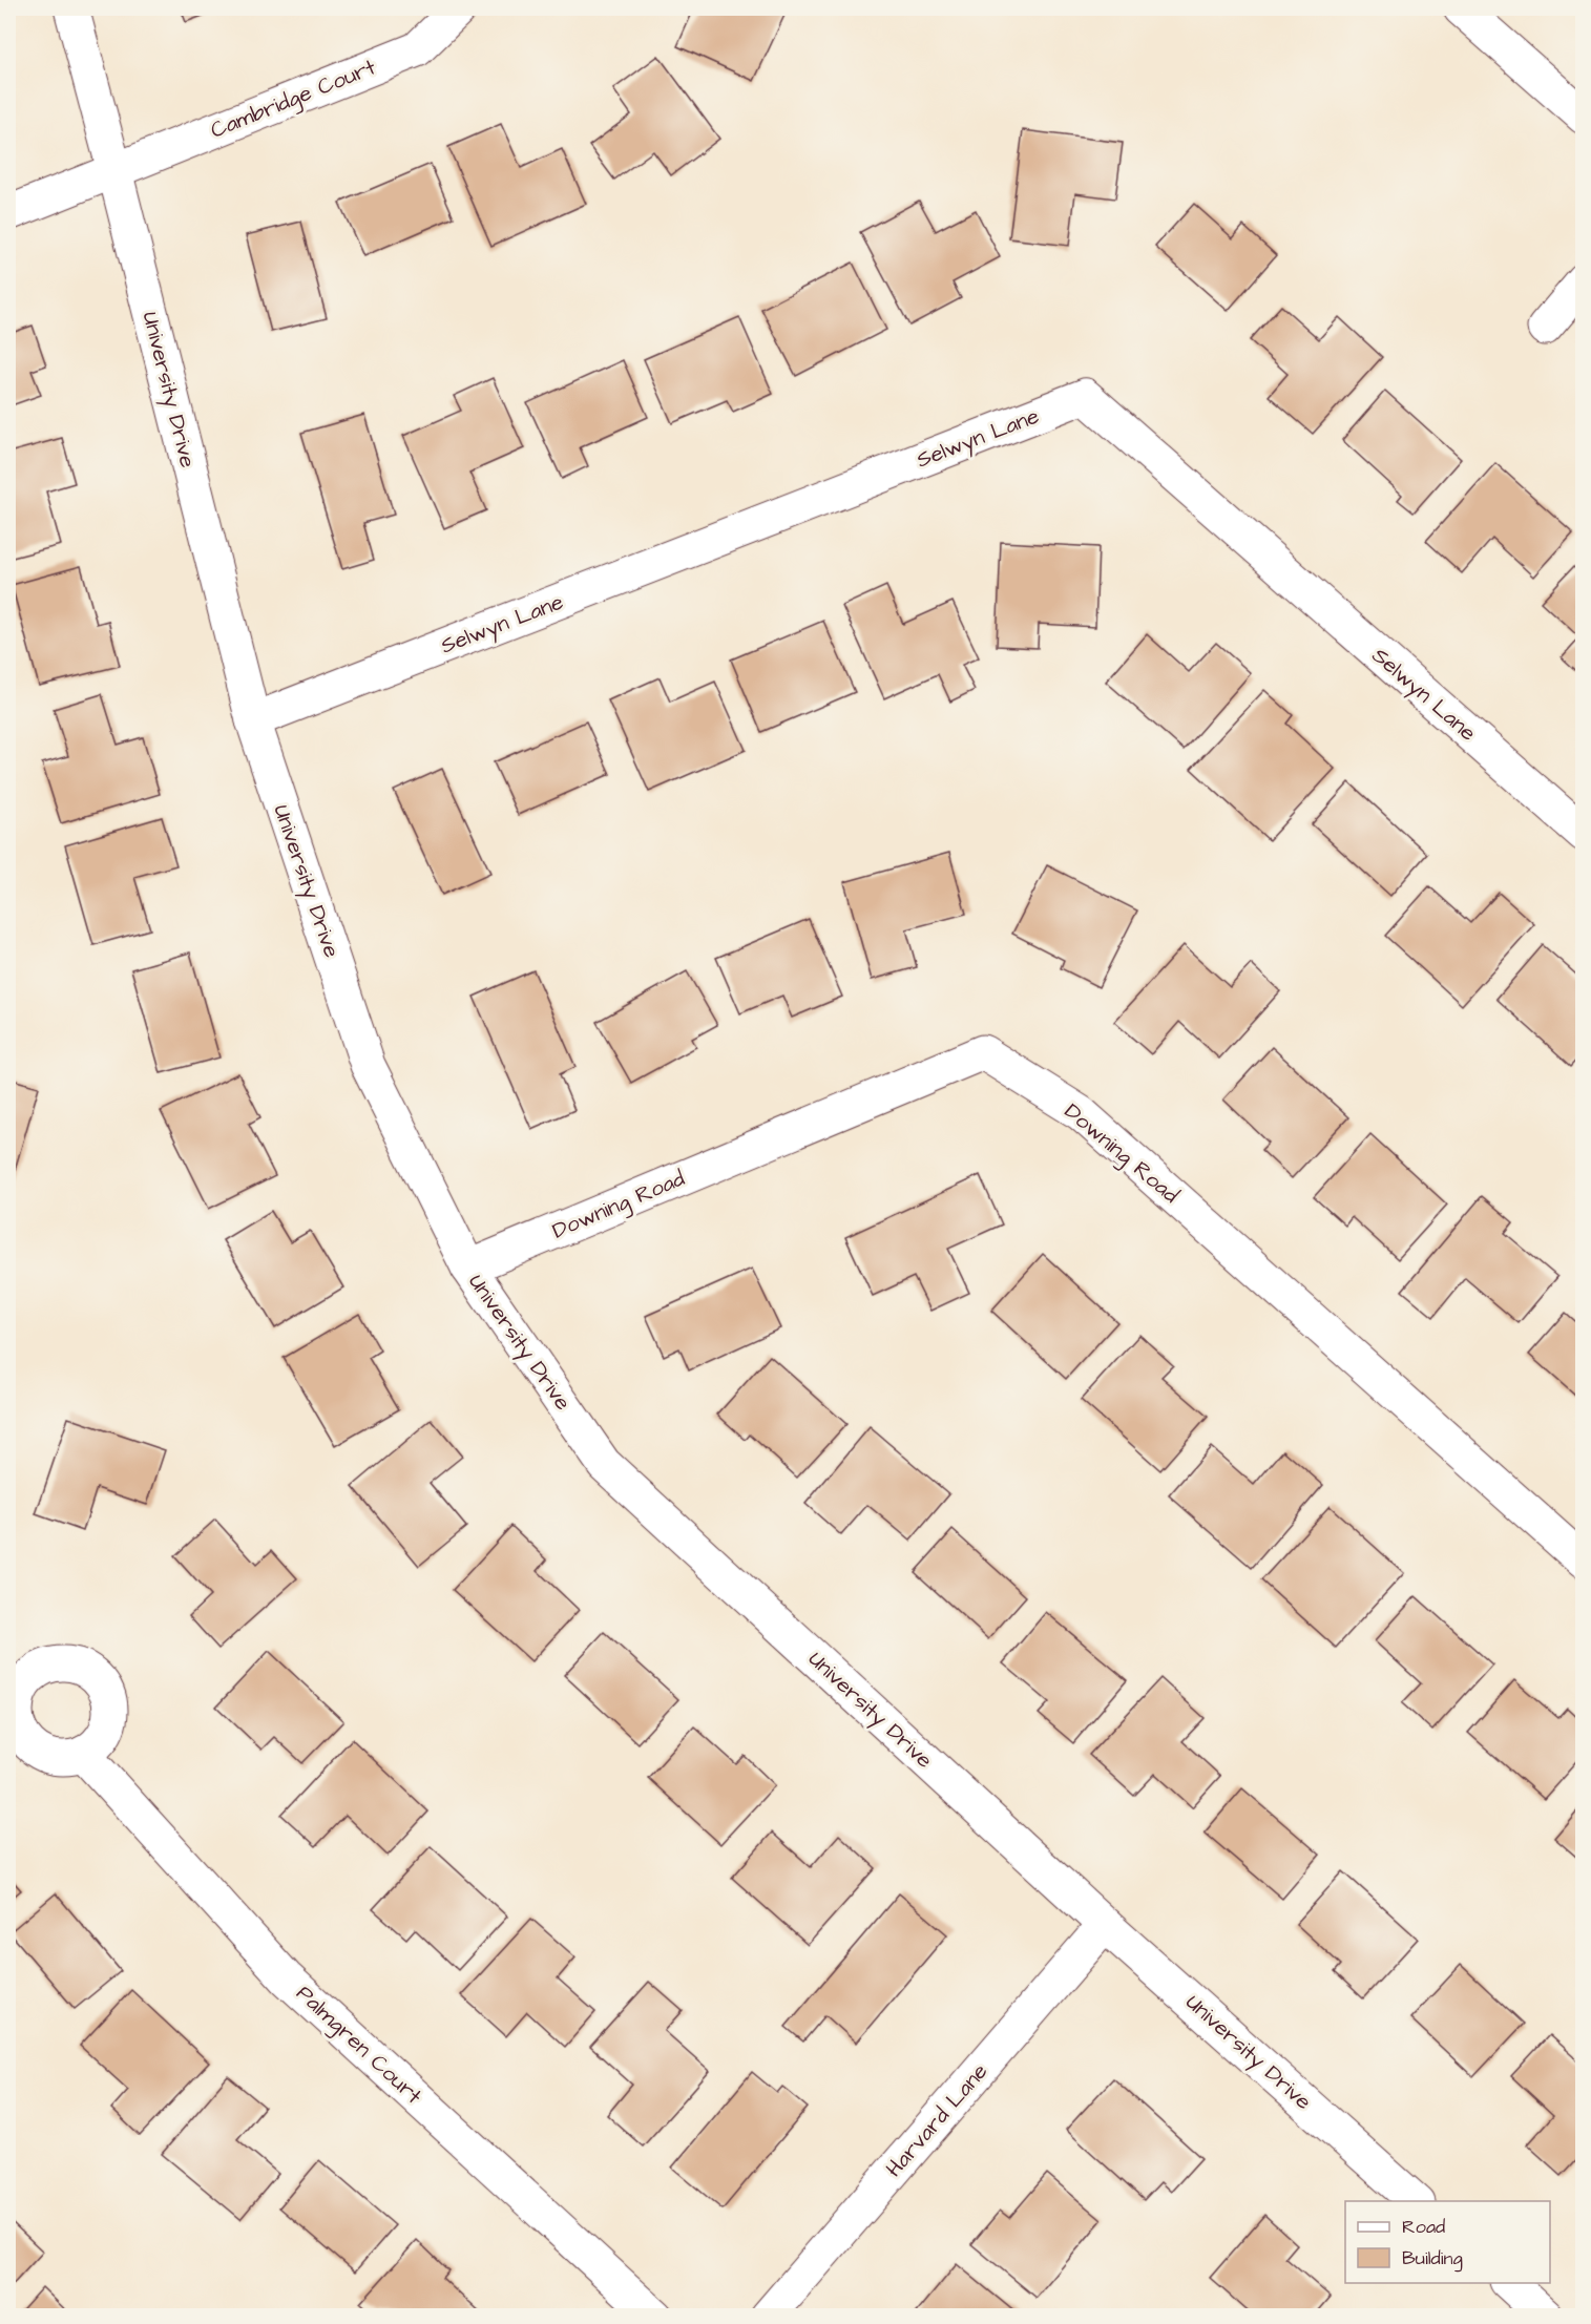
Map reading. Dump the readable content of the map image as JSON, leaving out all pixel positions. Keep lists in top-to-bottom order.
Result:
{
  "streets": {
    "street": [
      "Cambridge Court",
      "University Drive",
      "Selwyn Lane",
      "Downing Road",
      "Palmgren Court",
      "Harvard Lane"
    ]
  },
  "crossings": [
    ["Cambridge Court", "University Drive"],
    ["University Drive", "Selwyn Lane"],
    ["University Drive", "Downing Road"],
    ["University Drive", "Harvard Lane"]
  ],
  "legend": ["Road", "Building"]
}
